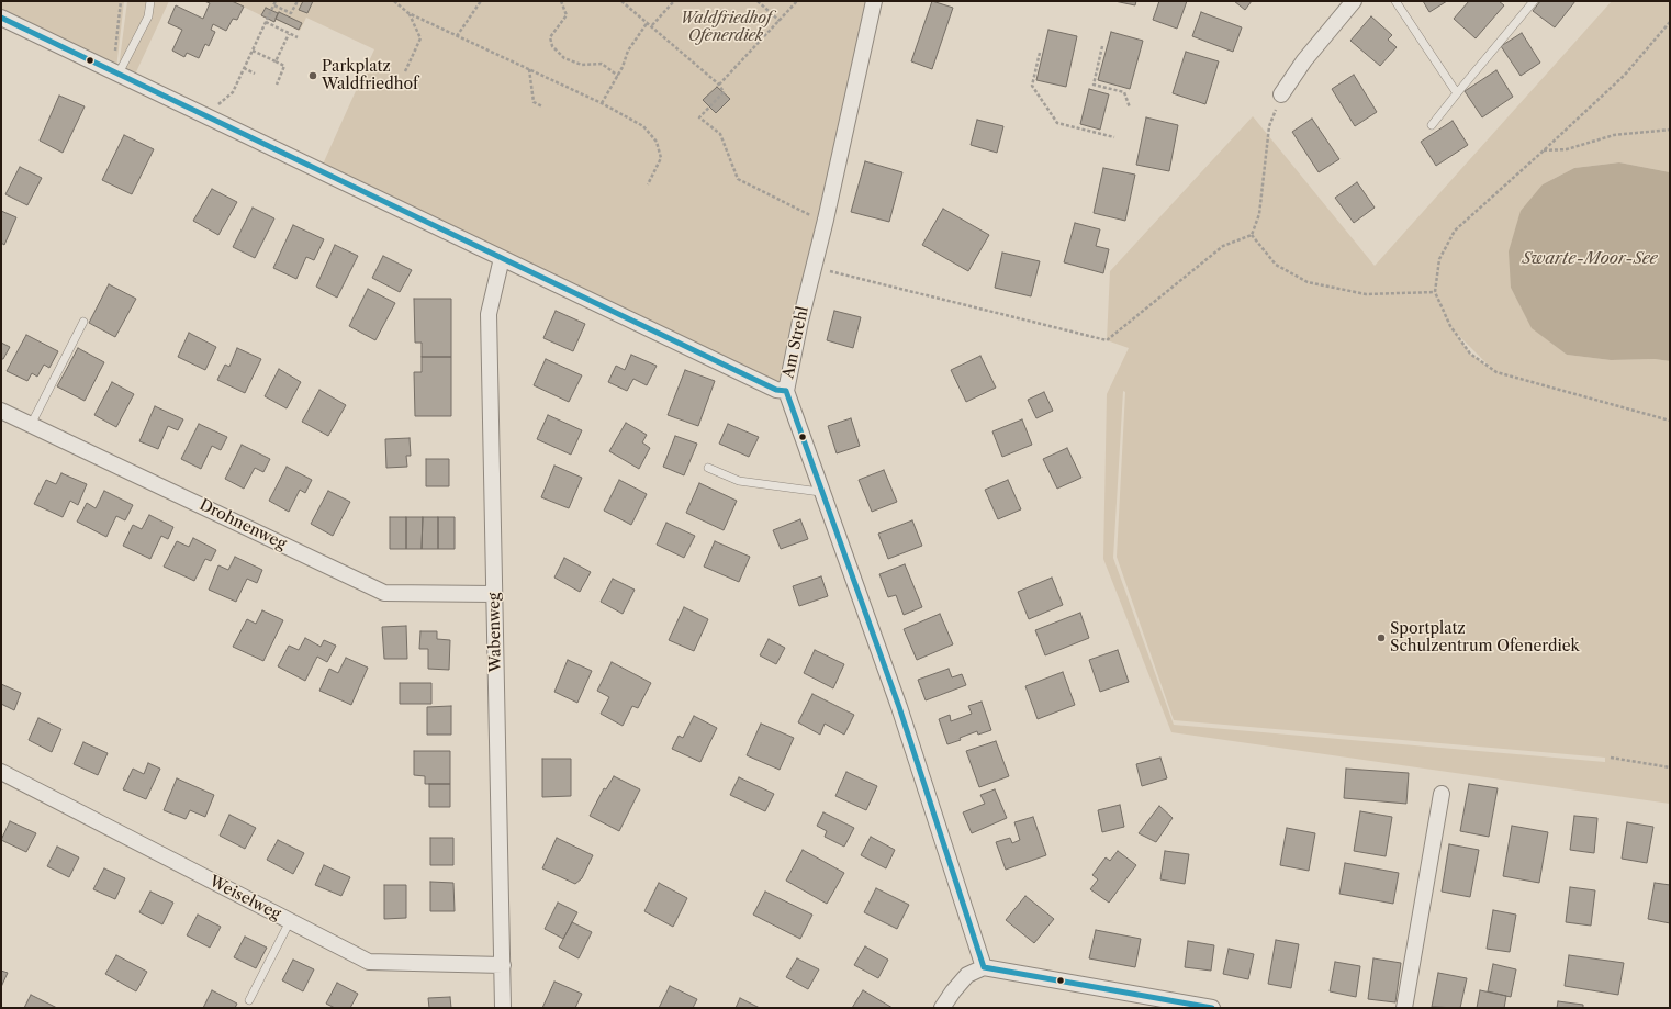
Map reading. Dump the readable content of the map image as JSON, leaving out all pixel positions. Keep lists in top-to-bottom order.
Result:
{
  "streets": {
    "street": [
      "Am Strehl",
      "Drohnenweg",
      "Wabenweg",
      "Weiselweg"
    ]
  },
  "crossings": [
    ["Drohnenweg", "Wabenweg"],
    ["Wabenweg", "Weiselweg"]
  ],
  "water": ["Swarte-Moor-See"],
  "parks": ["Waldfriedhof Ofenerdiek"],
  "places": ["Parkplatz Waldfriedhof", "Sportplatz Schulzentrum Ofenerdiek"]
}
